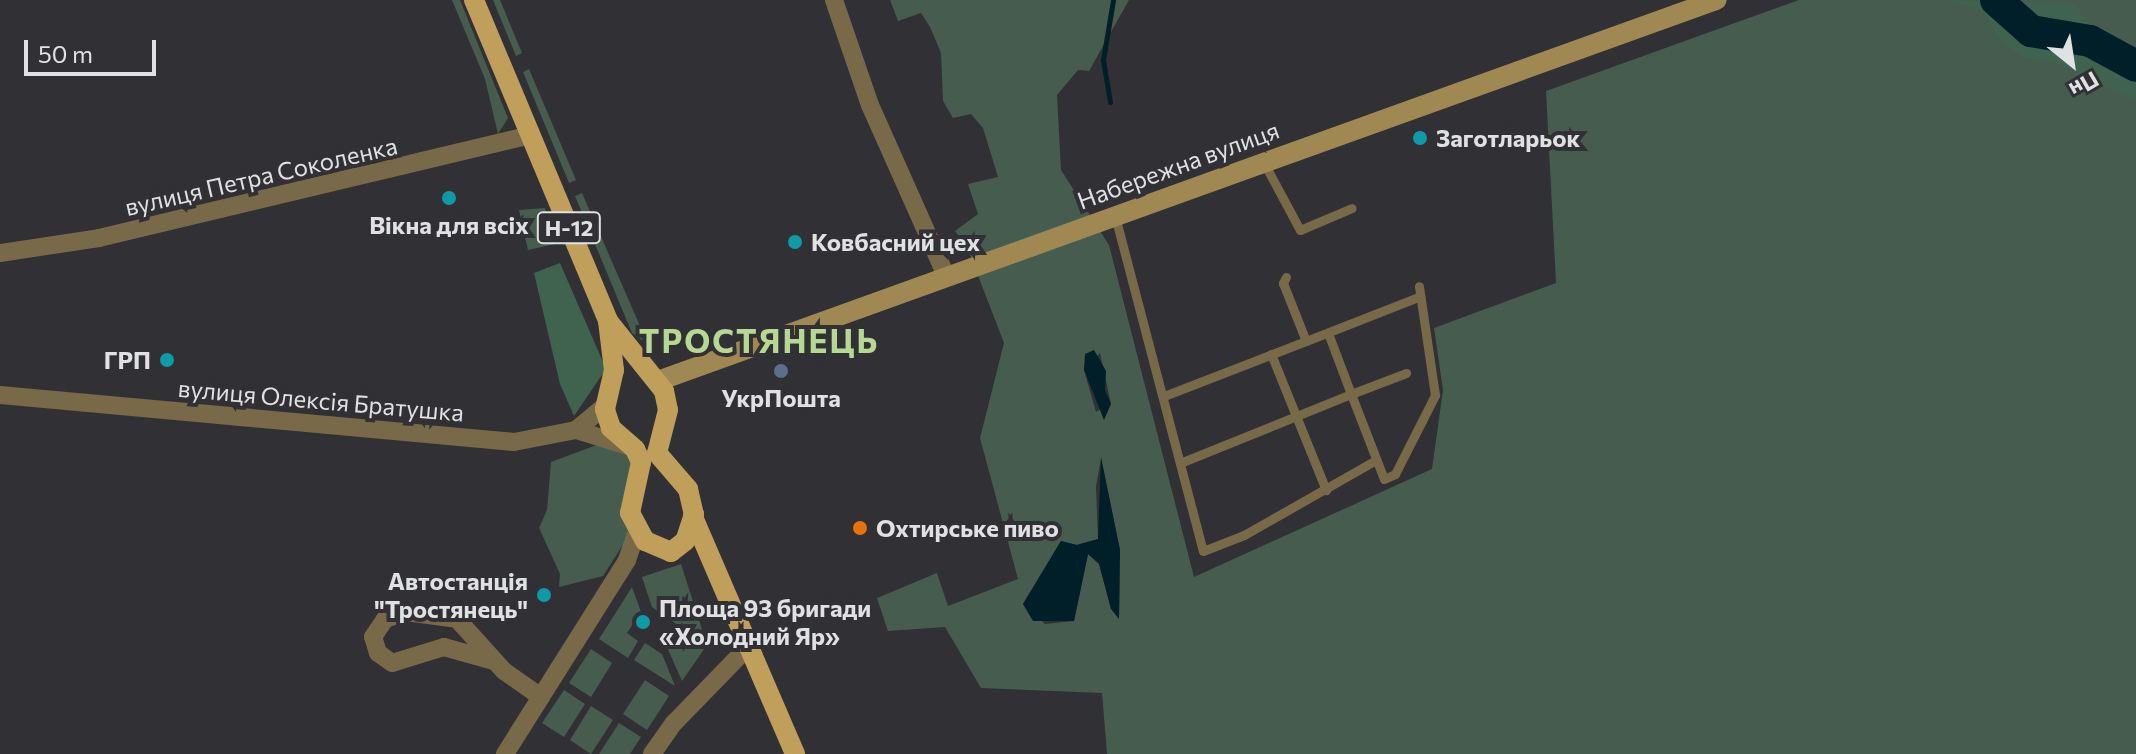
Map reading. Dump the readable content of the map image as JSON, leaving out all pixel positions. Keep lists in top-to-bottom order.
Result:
{
  "streets": {
    "main road": ["Набережна вулиця", "Н-12"],
    "street": ["вулиця Петра Соколенка", "вулиця Олексія Братушка"]
  },
  "crossings": [
    ["Набережна вулиця", "Н-12"],
    ["вулиця Петра Соколенка", "Н-12"]
  ],
  "districts": ["ТРОСТЯНЕЦЬ"],
  "places": [
    "Заготларьок",
    "Вікна для всіх",
    "Ковбасний цех",
    "ГРП",
    "УкрПошта",
    "Охтирське пиво",
    "Автостанція \"Тростянець\"",
    "Площа 93 бригади «Холодний Яр»"
  ],
  "scale_bar": "50 m",
  "north": "bottom right"
}
